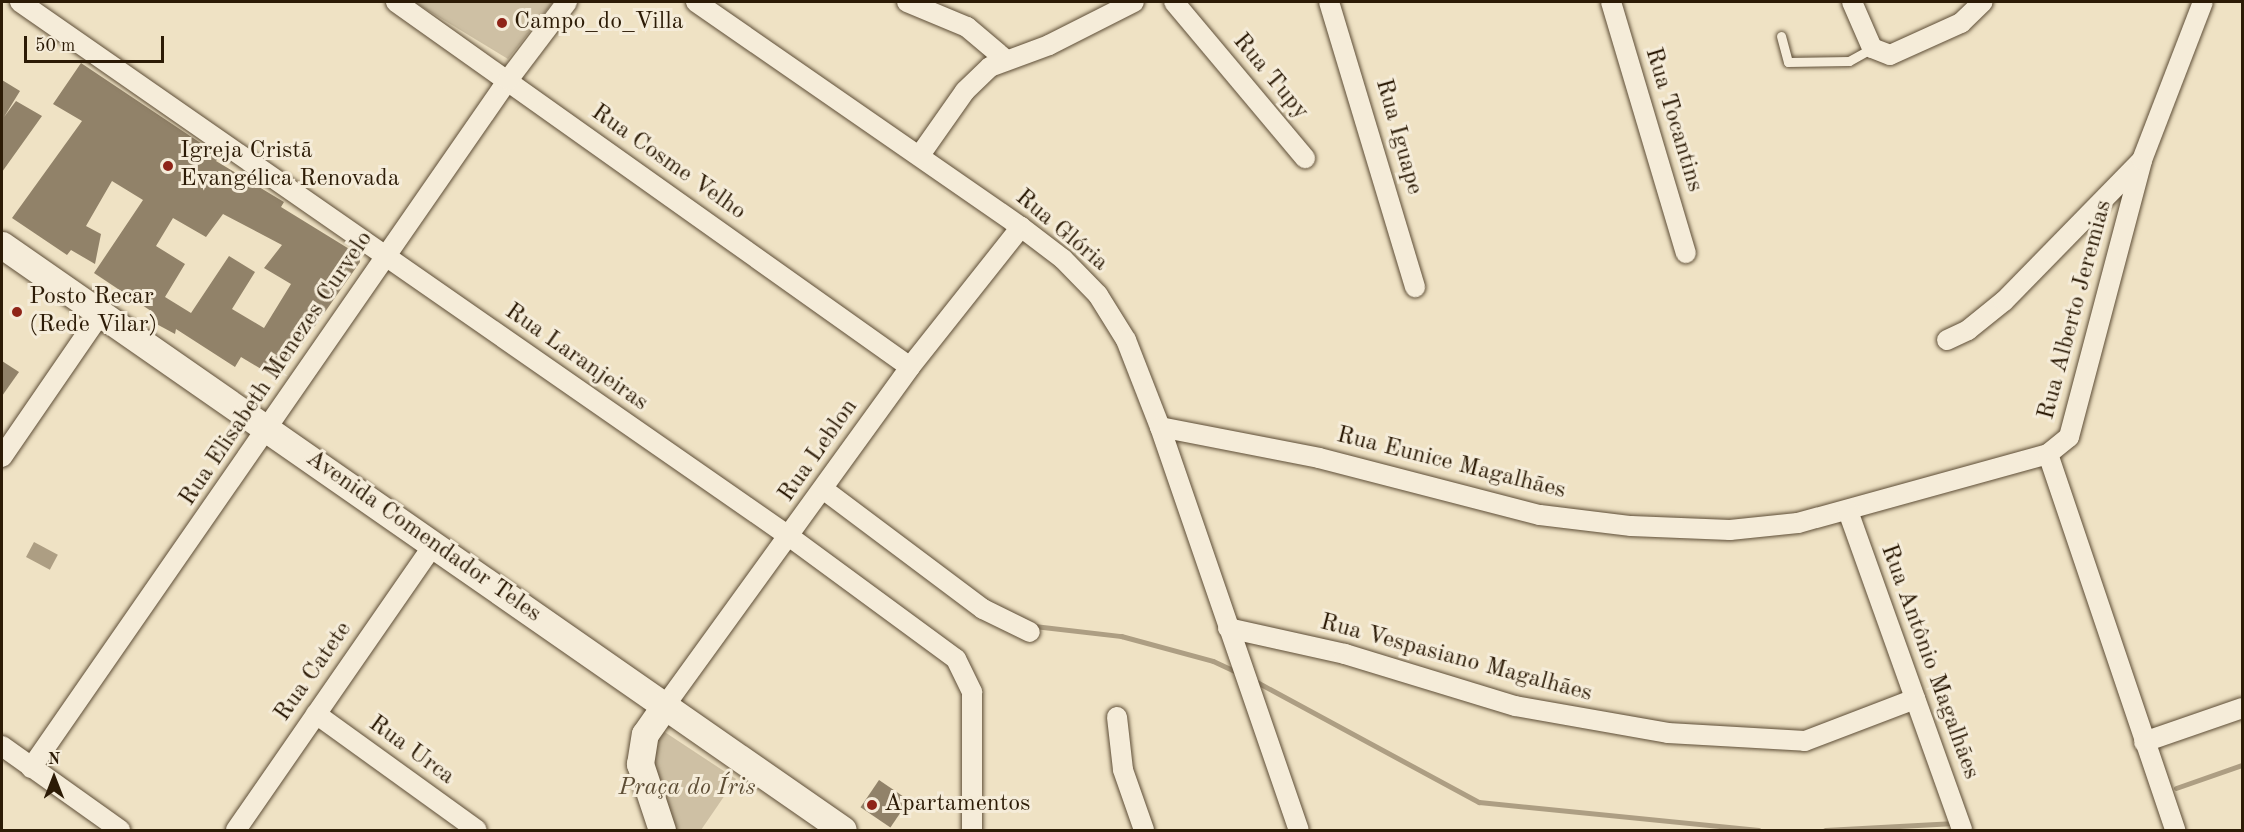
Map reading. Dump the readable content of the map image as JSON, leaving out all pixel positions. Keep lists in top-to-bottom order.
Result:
{
  "streets": {
    "main road": ["Avenida Comendador Teles"],
    "street": [
      "Rua Tupy",
      "Rua Tocantins",
      "Rua Iguape",
      "Rua Cosme Velho",
      "Rua Glória",
      "Rua Alberto Jeremias",
      "Rua Laranjeiras",
      "Rua Elisabeth Menezes Curvelo",
      "Rua Leblon",
      "Rua Eunice Magalhães",
      "Rua Vespasiano Magalhães",
      "Rua Antônio Magalhães",
      "Rua Catete",
      "Rua Urca"
    ]
  },
  "crossings": [
    ["Rua Cosme Velho", "Rua Elisabeth Menezes Curvelo"],
    ["Rua Cosme Velho", "Rua Leblon"],
    ["Rua Glória", "Rua Leblon"],
    ["Rua Glória", "Rua Eunice Magalhães"],
    ["Rua Glória", "Rua Vespasiano Magalhães"],
    ["Rua Alberto Jeremias", "Rua Eunice Magalhães"],
    ["Rua Laranjeiras", "Rua Elisabeth Menezes Curvelo"],
    ["Rua Laranjeiras", "Rua Leblon"],
    ["Rua Elisabeth Menezes Curvelo", "Avenida Comendador Teles"],
    ["Rua Leblon", "Avenida Comendador Teles"],
    ["Rua Eunice Magalhães", "Rua Antônio Magalhães"],
    ["Avenida Comendador Teles", "Rua Catete"],
    ["Rua Vespasiano Magalhães", "Rua Antônio Magalhães"],
    ["Rua Catete", "Rua Urca"]
  ],
  "parks": ["Praça do Íris"],
  "places": [
    "Campo_do_Villa",
    "Igreja Cristã Evangélica Renovada",
    "Posto Recar (Rede Vilar)",
    "Apartamentos"
  ],
  "scale_bar": "50 m",
  "north": "top"
}
